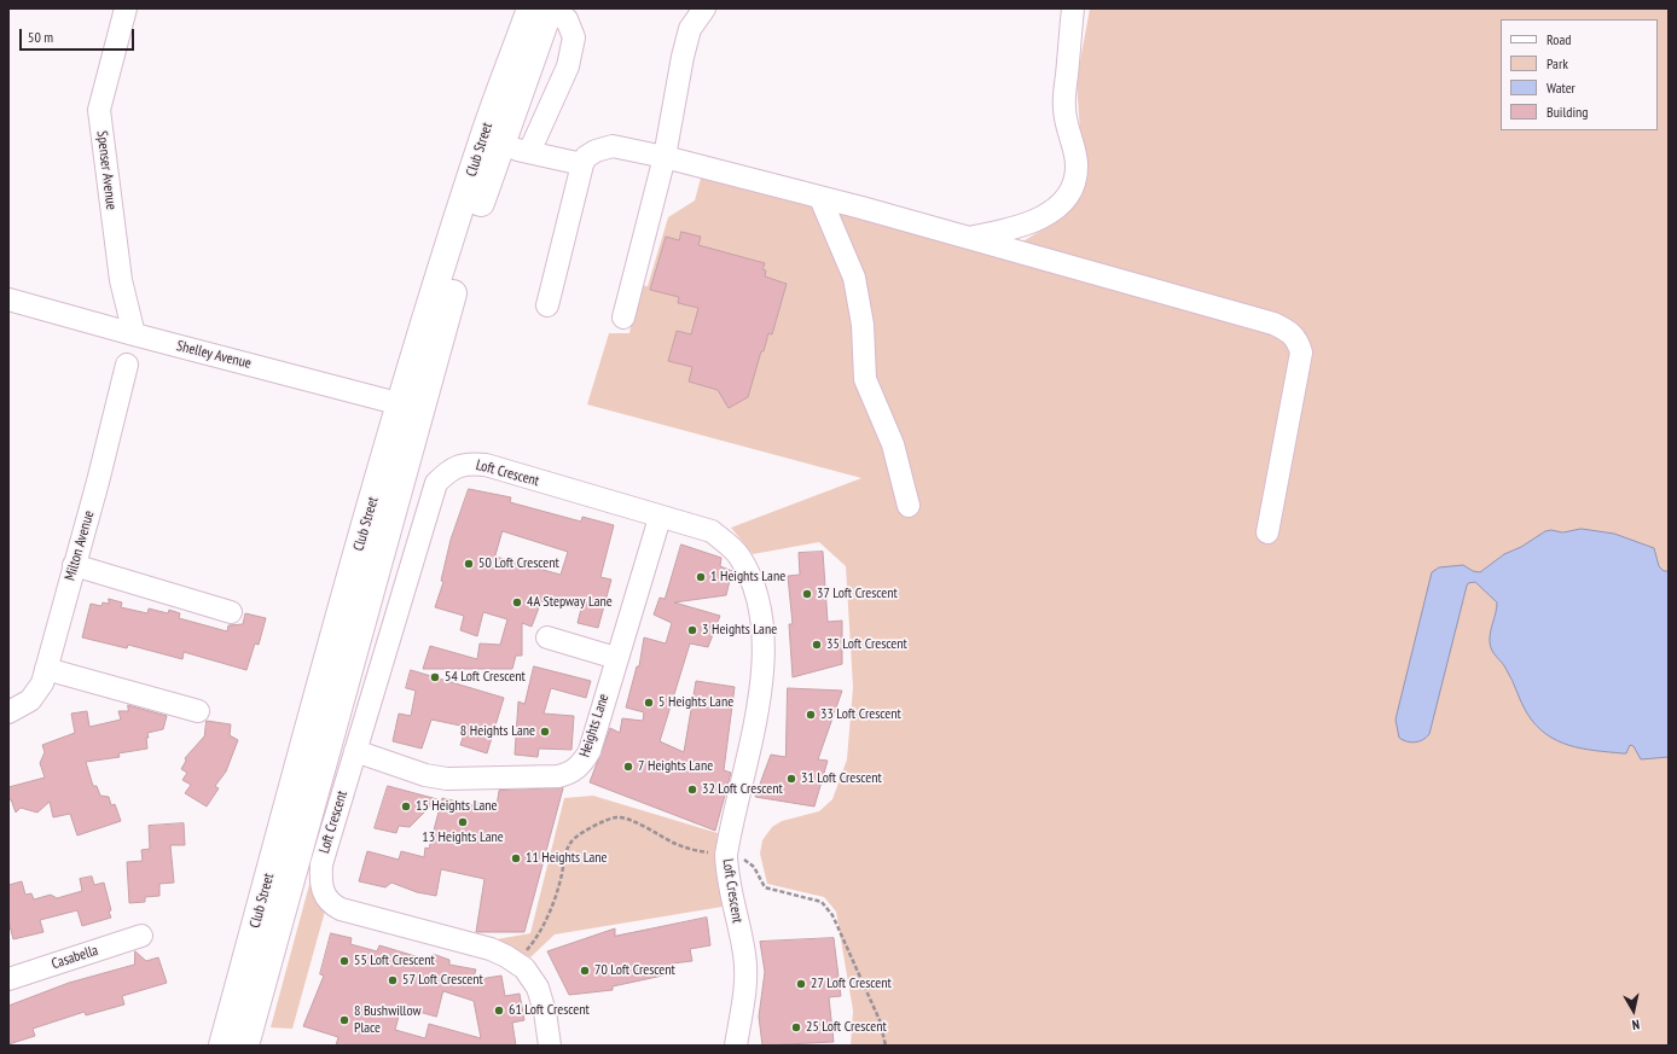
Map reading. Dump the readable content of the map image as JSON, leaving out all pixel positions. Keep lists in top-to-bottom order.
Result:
{
  "streets": {
    "main road": ["Club Street"],
    "street": [
      "Spenser Avenue",
      "Shelley Avenue",
      "Loft Crescent",
      "Milton Avenue",
      "Heights Lane",
      "Casabella"
    ]
  },
  "crossings": [
    ["Club Street", "Shelley Avenue"],
    ["Spenser Avenue", "Shelley Avenue"],
    ["Loft Crescent", "Heights Lane"]
  ],
  "places": [
    "50 Loft Crescent",
    "1 Heights Lane",
    "37 Loft Crescent",
    "4A Stepway Lane",
    "3 Heights Lane",
    "35 Loft Crescent",
    "54 Loft Crescent",
    "5 Heights Lane",
    "33 Loft Crescent",
    "8 Heights Lane",
    "7 Heights Lane",
    "31 Loft Crescent",
    "32 Loft Crescent",
    "15 Heights Lane",
    "13 Heights Lane",
    "11 Heights Lane",
    "55 Loft Crescent",
    "70 Loft Crescent",
    "57 Loft Crescent",
    "27 Loft Crescent",
    "61 Loft Crescent",
    "8 Bushwillow Place",
    "25 Loft Crescent"
  ],
  "legend": [
    "Road",
    "Park",
    "Water",
    "Building"
  ],
  "scale_bar": "50 m",
  "north": "bottom"
}
